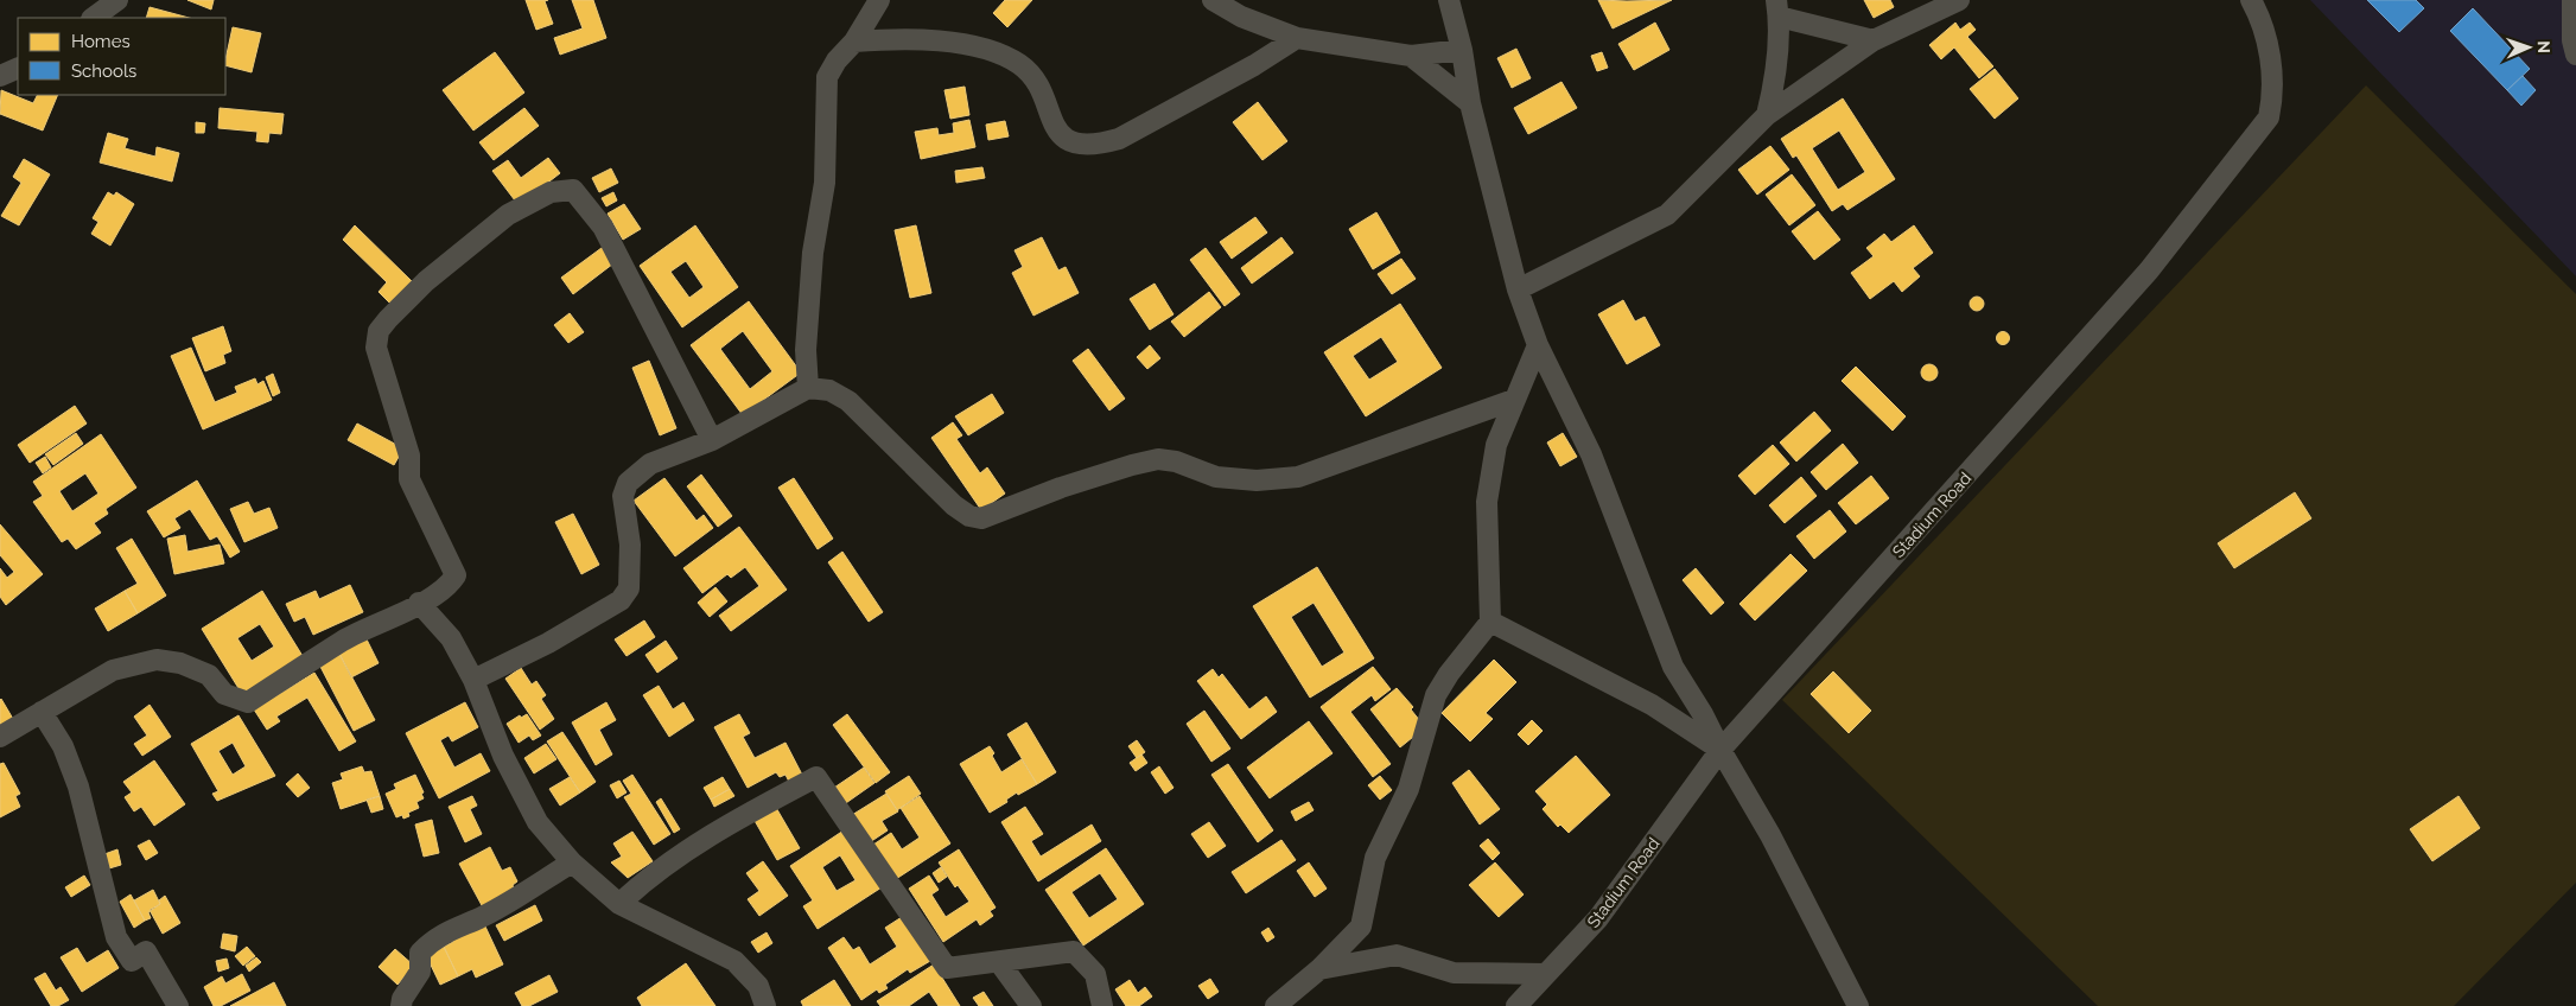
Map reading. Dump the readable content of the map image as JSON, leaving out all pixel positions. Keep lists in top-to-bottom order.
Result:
{
  "streets": {
    "street": ["Stadium Road"]
  },
  "legend": ["Homes", "Schools"],
  "north": "right"
}
